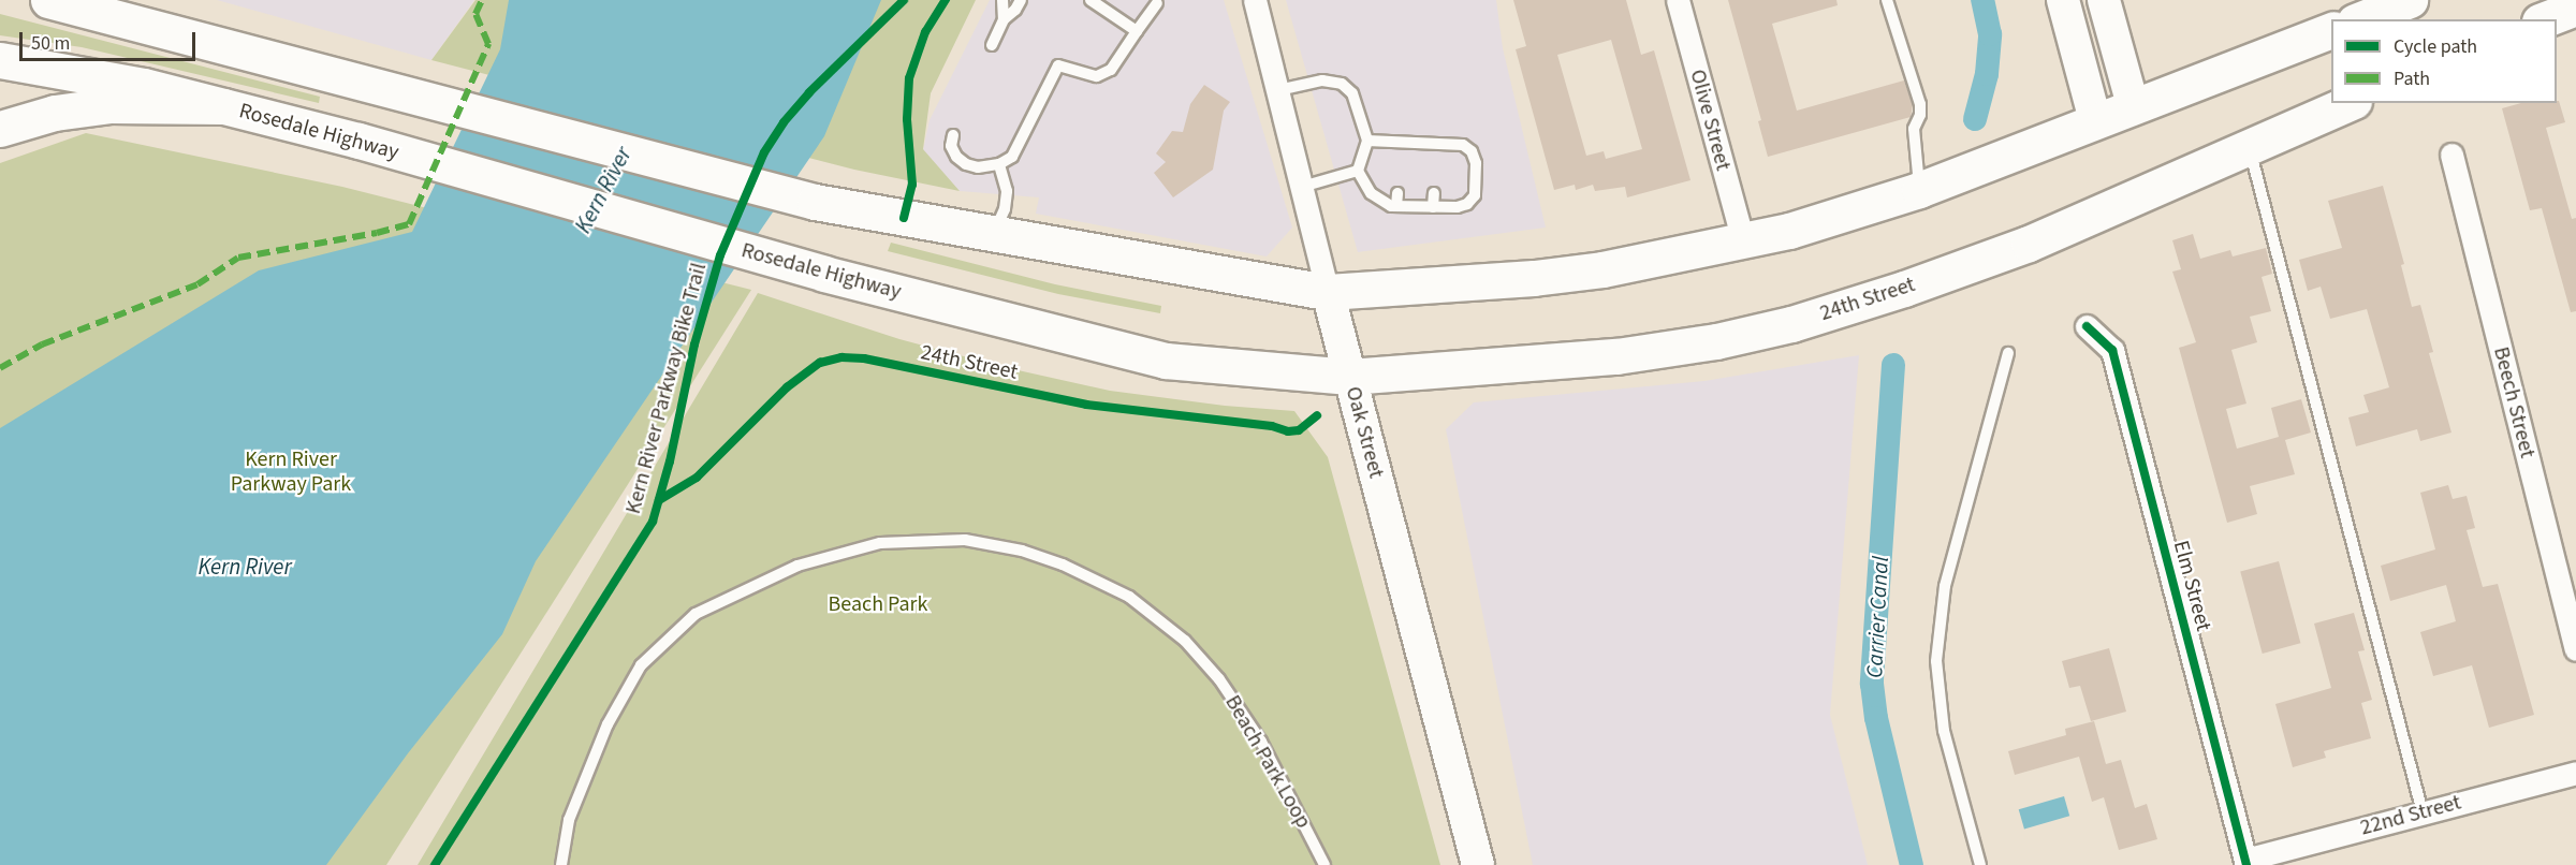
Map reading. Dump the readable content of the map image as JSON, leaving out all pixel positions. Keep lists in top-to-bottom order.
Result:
{
  "streets": {
    "main road": ["Rosedale Highway", "24th Street", "Oak Street"],
    "street": [
      "Olive Street",
      "Beech Street",
      "Elm Street",
      "22nd Street"
    ],
    "lane": ["Beach Park Loop"],
    "cycle path": ["Kern River Parkway Bike Trail"]
  },
  "crossings": [
    ["Rosedale Highway", "24th Street"],
    ["Rosedale Highway", "Oak Street"],
    ["24th Street", "Oak Street"],
    ["Elm Street", "22nd Street"]
  ],
  "water": ["Kern River", "Carrier Canal"],
  "parks": ["Kern River Parkway Park", "Beach Park"],
  "legend": ["Cycle path", "Path"],
  "scale_bar": "50 m"
}
